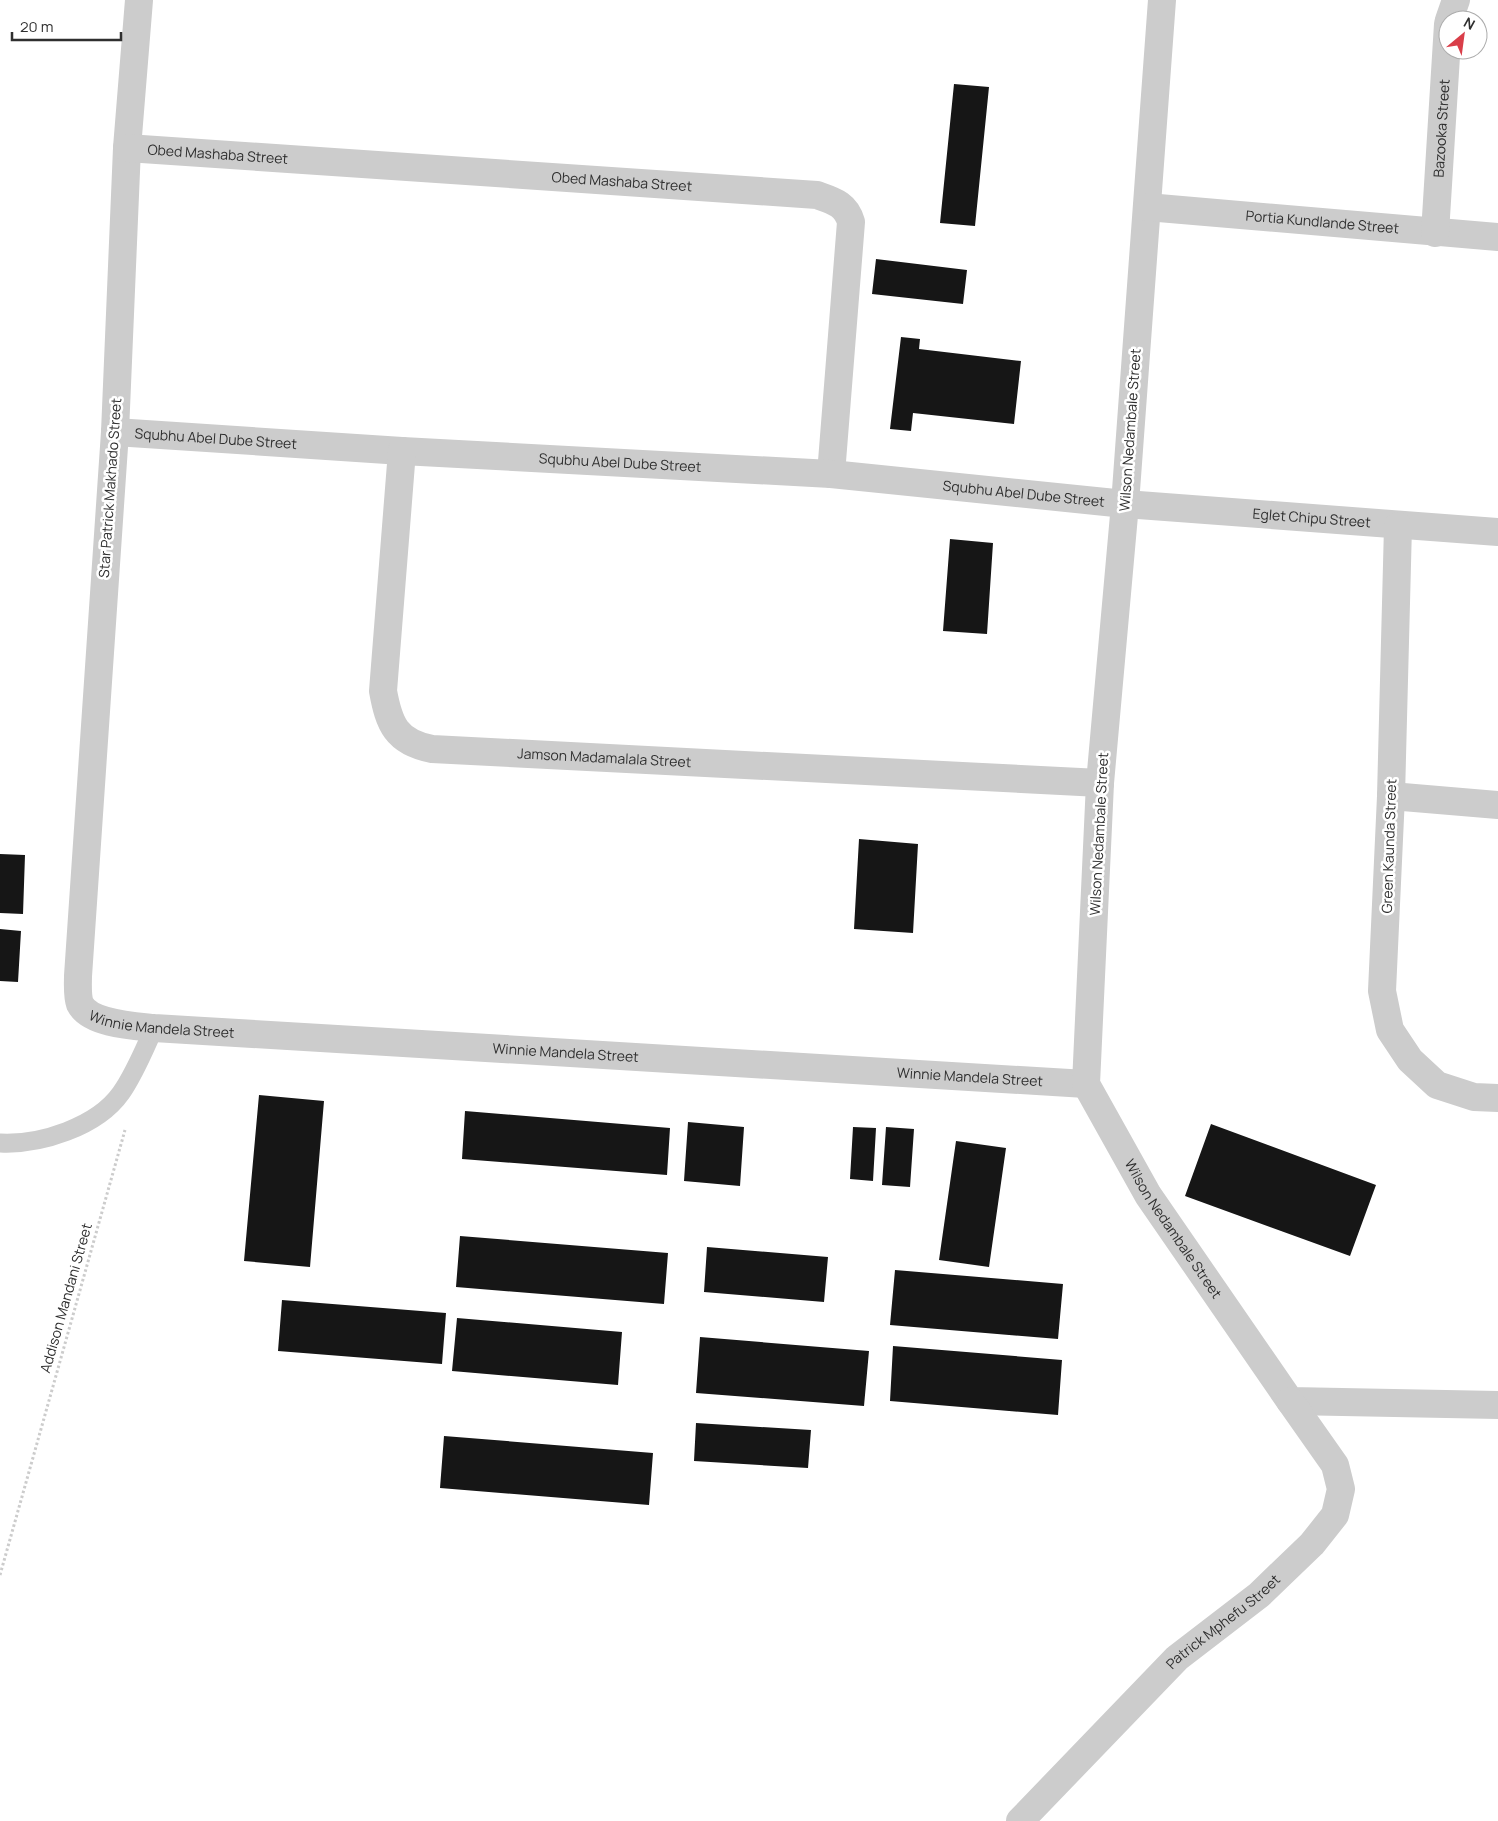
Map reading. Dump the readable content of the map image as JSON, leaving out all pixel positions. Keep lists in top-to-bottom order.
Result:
{
  "streets": {
    "street": [
      "Bazooka Street",
      "Obed Mashaba Street",
      "Portia Kundlande Street",
      "Wilson Nedambale Street",
      "Squbhu Abel Dube Street",
      "Star Patrick Makhado Street",
      "Eglet Chipu Street",
      "Jamson Madamalala Street",
      "Green Kaunda Street",
      "Winnie Mandela Street",
      "Patrick Mphefu Street"
    ],
    "path": ["Addison Mandani Street"]
  },
  "crossings": [
    ["Bazooka Street", "Portia Kundlande Street"],
    ["Obed Mashaba Street", "Squbhu Abel Dube Street"],
    ["Obed Mashaba Street", "Star Patrick Makhado Street"],
    ["Portia Kundlande Street", "Wilson Nedambale Street"],
    ["Wilson Nedambale Street", "Squbhu Abel Dube Street"],
    ["Wilson Nedambale Street", "Eglet Chipu Street"],
    ["Wilson Nedambale Street", "Jamson Madamalala Street"],
    ["Wilson Nedambale Street", "Winnie Mandela Street"],
    ["Wilson Nedambale Street", "Patrick Mphefu Street"],
    ["Squbhu Abel Dube Street", "Star Patrick Makhado Street"],
    ["Squbhu Abel Dube Street", "Eglet Chipu Street"],
    ["Squbhu Abel Dube Street", "Jamson Madamalala Street"],
    ["Star Patrick Makhado Street", "Winnie Mandela Street"],
    ["Eglet Chipu Street", "Green Kaunda Street"]
  ],
  "scale_bar": "20 m",
  "north": "top right"
}
